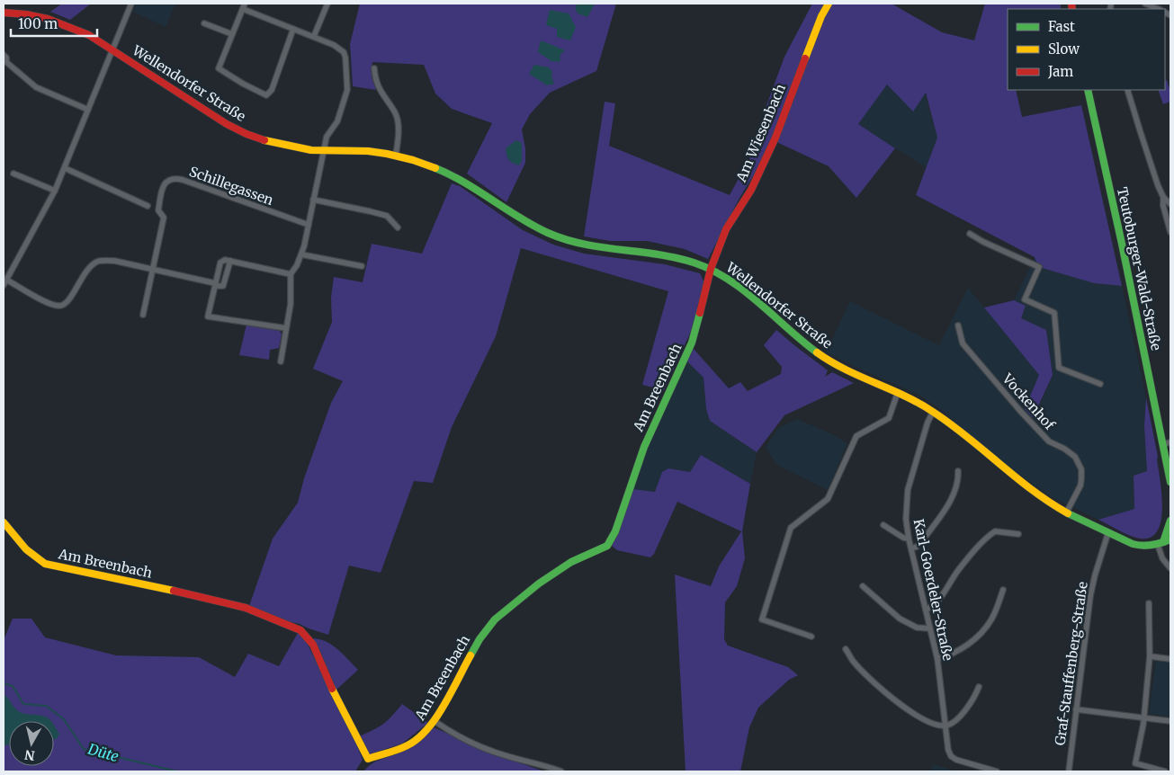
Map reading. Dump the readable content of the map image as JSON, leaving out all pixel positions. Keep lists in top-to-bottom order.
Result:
{
  "streets": {
    "street": [
      "Wellendorfer Straße",
      "Am Wiesenbach",
      "Schillegassen",
      "Teutoburger-Wald-Straße",
      "Am Breenbach",
      "Vockenhof",
      "Karl-Goerdeler-Straße",
      "Graf-Stauffenberg-Straße"
    ]
  },
  "crossings": [
    ["Wellendorfer Straße", "Am Wiesenbach"],
    ["Wellendorfer Straße", "Am Breenbach"],
    ["Wellendorfer Straße", "Vockenhof"],
    ["Wellendorfer Straße", "Karl-Goerdeler-Straße"],
    ["Wellendorfer Straße", "Graf-Stauffenberg-Straße"],
    ["Am Wiesenbach", "Am Breenbach"]
  ],
  "water": ["Düte"],
  "legend": ["Fast", "Slow", "Jam"],
  "scale_bar": "100 m",
  "north": "bottom"
}
